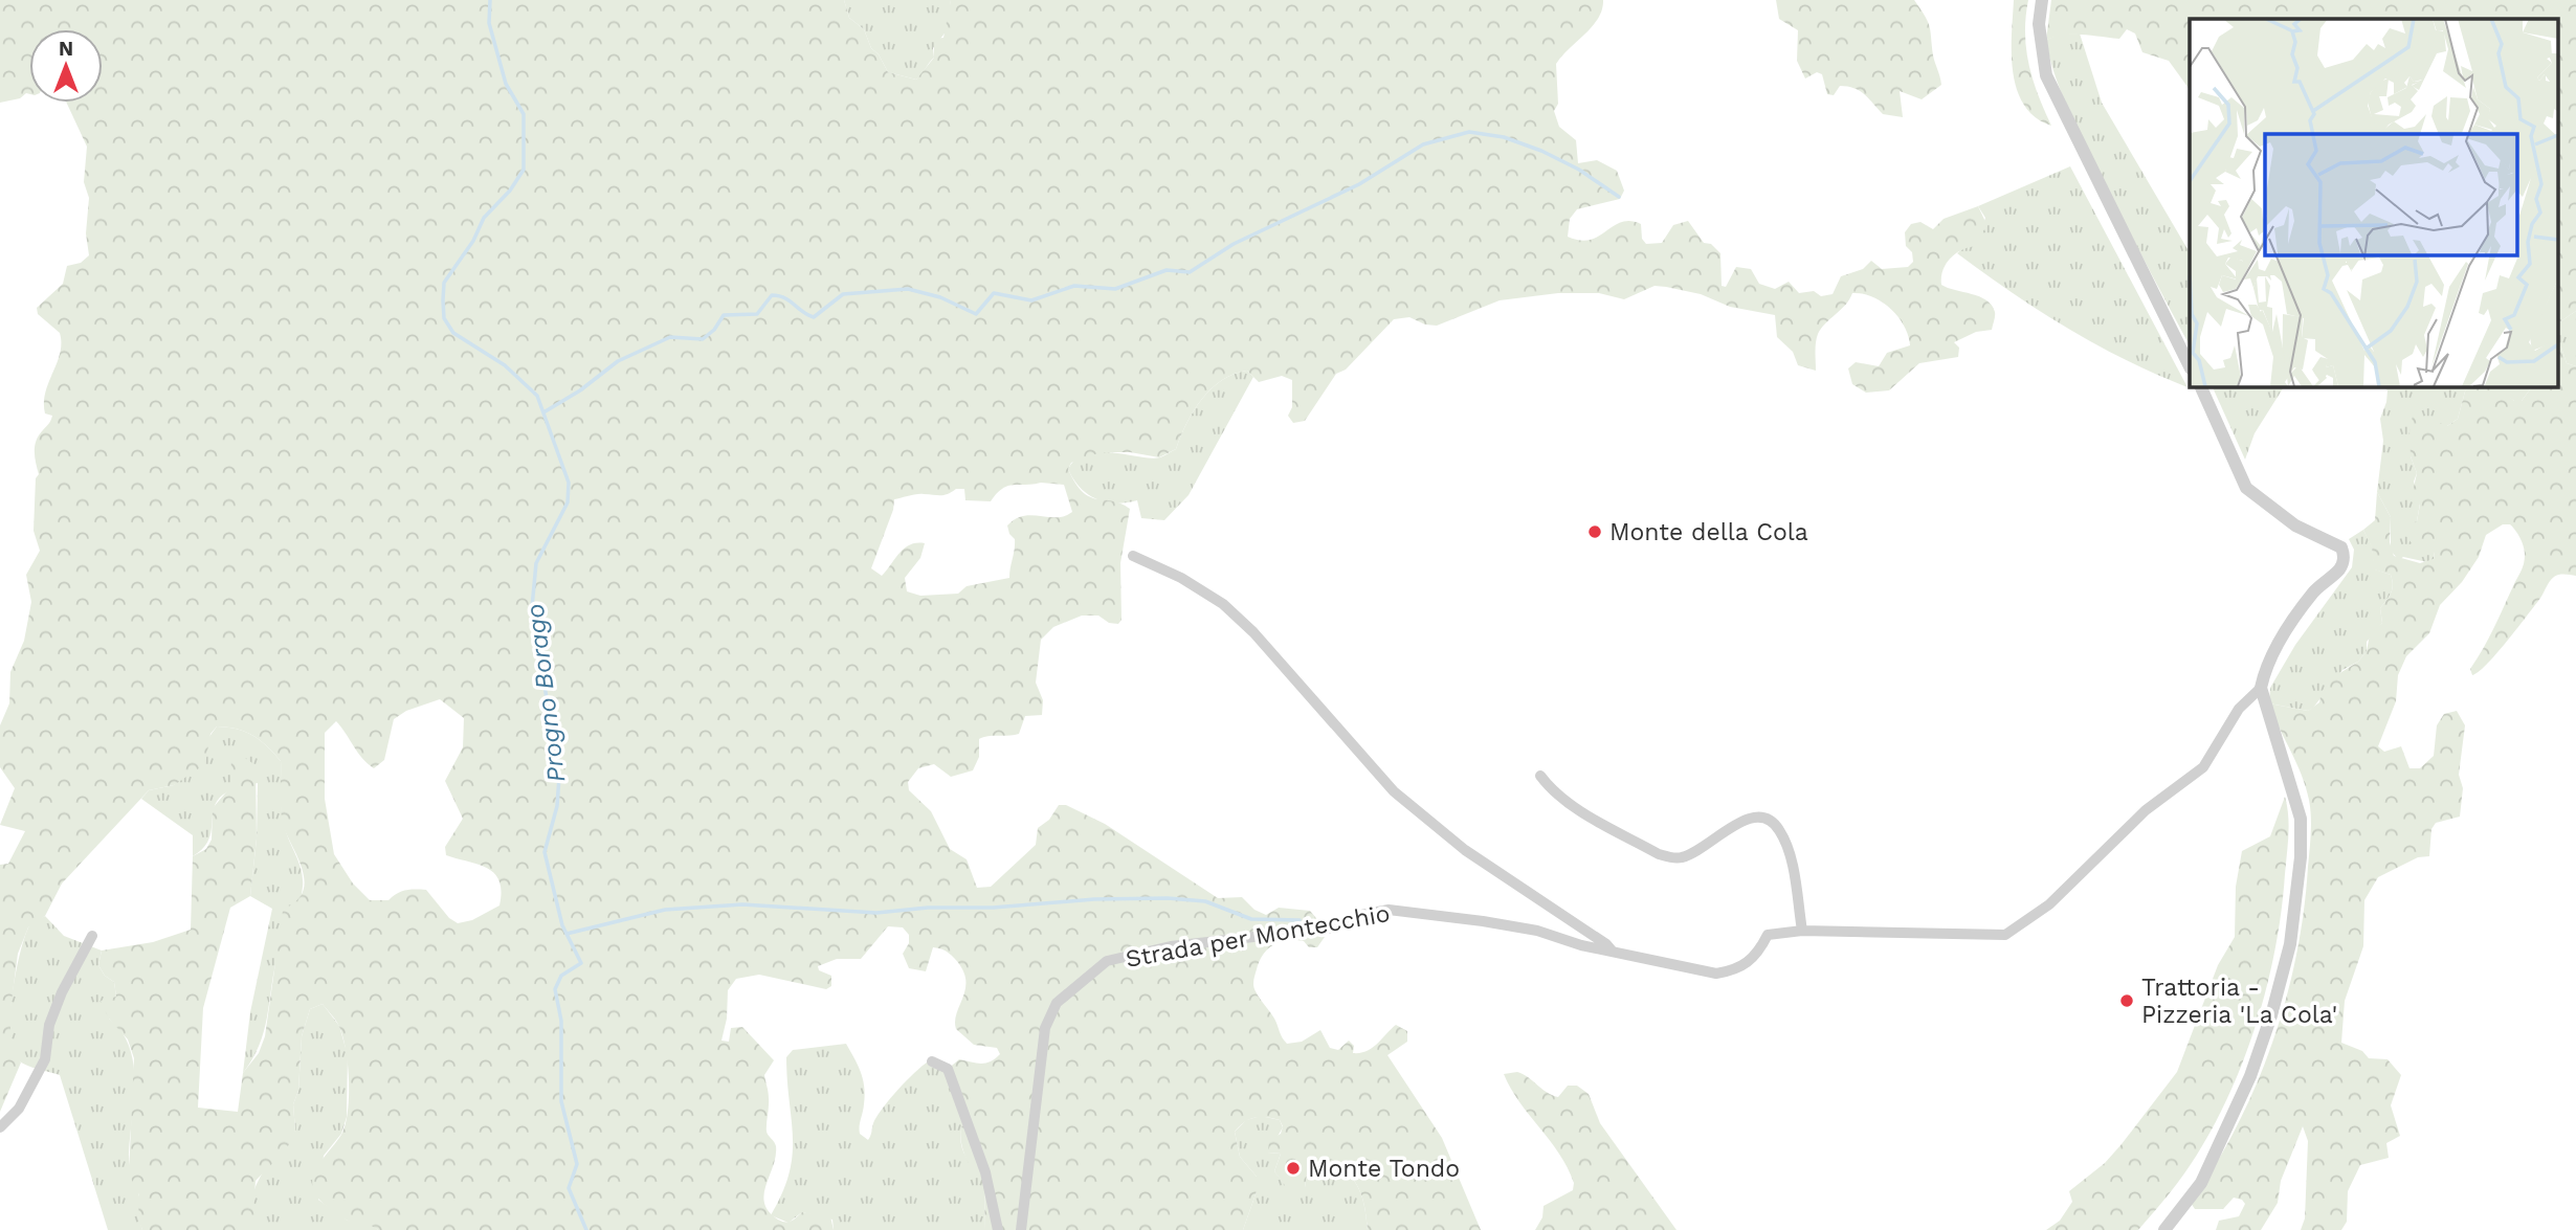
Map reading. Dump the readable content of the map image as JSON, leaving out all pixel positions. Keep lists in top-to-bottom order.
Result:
{
  "streets": {
    "street": ["Strada per Montecchio"]
  },
  "water": ["Progno Borago"],
  "places": ["Monte della Cola", "Trattoria - Pizzeria 'La Cola'", "Monte Tondo"],
  "north": "top"
}
